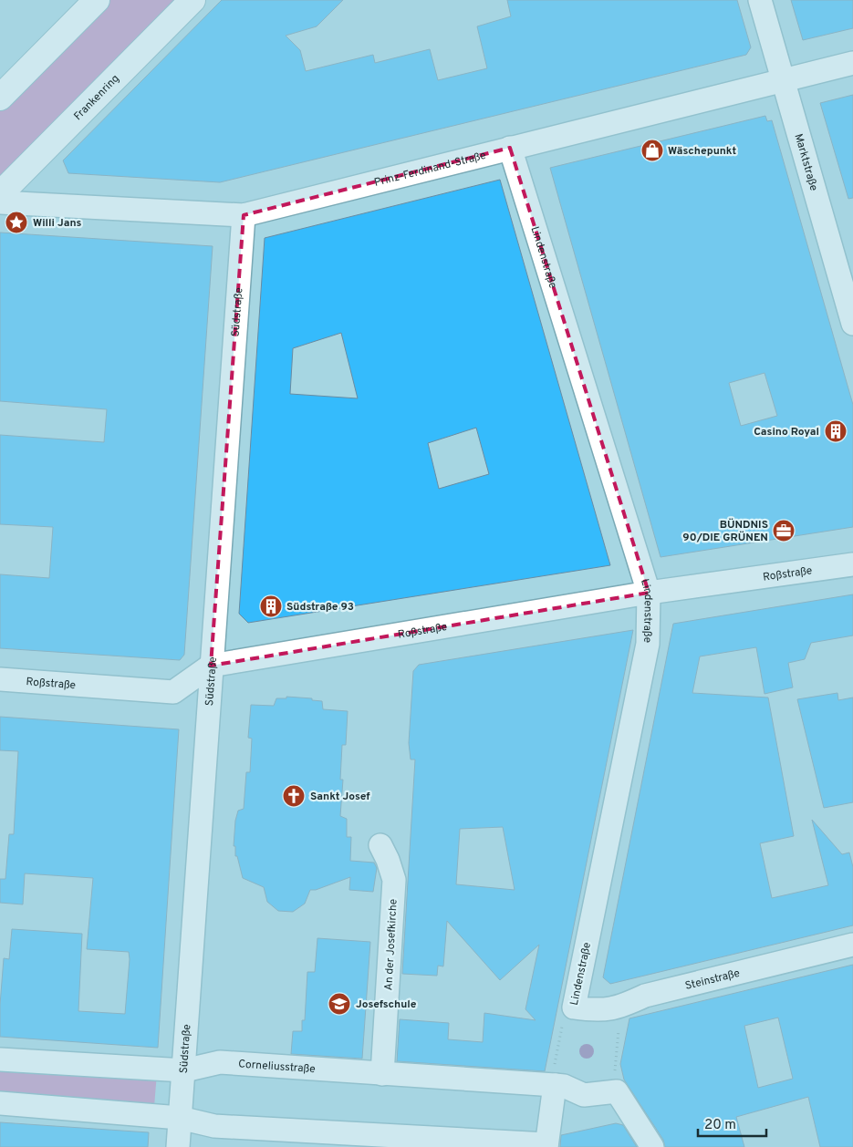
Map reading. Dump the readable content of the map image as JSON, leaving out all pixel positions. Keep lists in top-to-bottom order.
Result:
{
  "streets": {
    "main road": ["Frankenring"],
    "street": [
      "Marktstraße",
      "Prinz-Ferdinand-Straße",
      "Lindenstraße",
      "Südstraße",
      "Roßstraße",
      "An der Josefkirche",
      "Steinstraße",
      "Corneliusstraße"
    ]
  },
  "crossings": [
    ["Marktstraße", "Prinz-Ferdinand-Straße"],
    ["Prinz-Ferdinand-Straße", "Lindenstraße"],
    ["Prinz-Ferdinand-Straße", "Südstraße"],
    ["Lindenstraße", "Roßstraße"],
    ["Lindenstraße", "Steinstraße"],
    ["Lindenstraße", "Corneliusstraße"],
    ["Südstraße", "Roßstraße"],
    ["Südstraße", "Corneliusstraße"],
    ["An der Josefkirche", "Corneliusstraße"]
  ],
  "places": {
    "shop": ["Wäschepunkt"],
    "place": ["Willi Jans"],
    "building": ["Casino Royal", "Südstraße 93"],
    "office": ["BÜNDNIS 90/DIE GRÜNEN"],
    "church": ["Sankt Josef"],
    "school or university": ["Josefschule"]
  },
  "scale_bar": "20 m"
}
